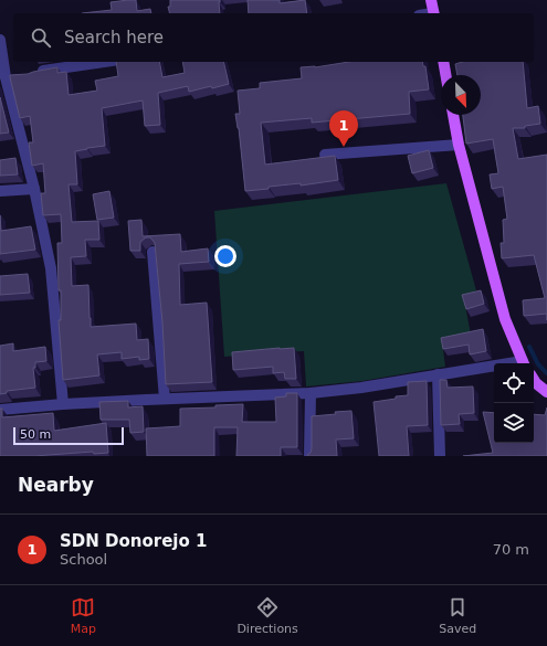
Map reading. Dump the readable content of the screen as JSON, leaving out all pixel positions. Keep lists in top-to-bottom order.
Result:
{
  "scale_bar": "50 m",
  "north": "bottom right",
  "page": {
    "search": "Search here",
    "pins": "1",
    "scale": "50 m",
    "heading": "Nearby",
    "list": [
      {
        "mark": "1",
        "name": "SDN Donorejo 1",
        "note": "School",
        "value": "70 m"
      }
    ],
    "nav": ["Map", "Directions", "Saved"]
  }
}
